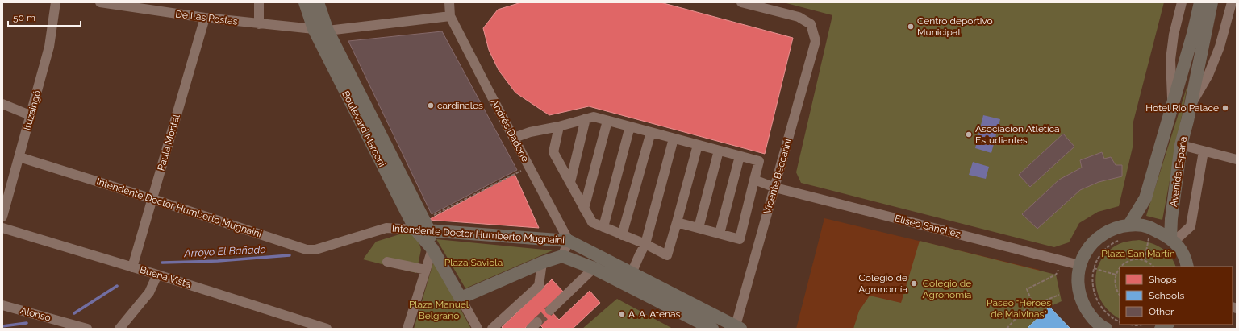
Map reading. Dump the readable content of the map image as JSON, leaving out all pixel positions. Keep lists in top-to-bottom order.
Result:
{
  "streets": {
    "main road": ["Boulevard Marconi", "Avenida España", "Intendente Doctor Humberto Mugnaini"],
    "street": [
      "De Las Postas",
      "Ituzaingó",
      "Andrés Dadone",
      "Paula Montal",
      "Vicente Beccarini",
      "Eliseo Sanchez",
      "Buena Vista",
      "Alonso"
    ]
  },
  "crossings": [
    ["De Las Postas", "Boulevard Marconi"],
    ["De Las Postas", "Paula Montal"],
    ["Ituzaingó", "Intendente Doctor Humberto Mugnaini"],
    ["Boulevard Marconi", "Intendente Doctor Humberto Mugnaini"],
    ["Andrés Dadone", "Intendente Doctor Humberto Mugnaini"],
    ["Paula Montal", "Intendente Doctor Humberto Mugnaini"],
    ["Paula Montal", "Buena Vista"],
    ["Vicente Beccarini", "Intendente Doctor Humberto Mugnaini"],
    ["Vicente Beccarini", "Eliseo Sanchez"]
  ],
  "water": ["Arroyo El Bañado"],
  "parks": [
    "Plaza San Martín",
    "Plaza Saviola",
    "Colegio de Agronomia",
    "Paseo \"Héroes de Malvinas\"",
    "Plaza Manuel Belgrano"
  ],
  "places": [
    "Centro deportivo Municipal",
    "cardinales",
    "Hotel Rio Palace",
    "Asociacion Atletica Estudiantes",
    "Colegio de Agronomía",
    "A. A. Atenas"
  ],
  "legend": ["Shops", "Schools", "Other"],
  "scale_bar": "50 m"
}
